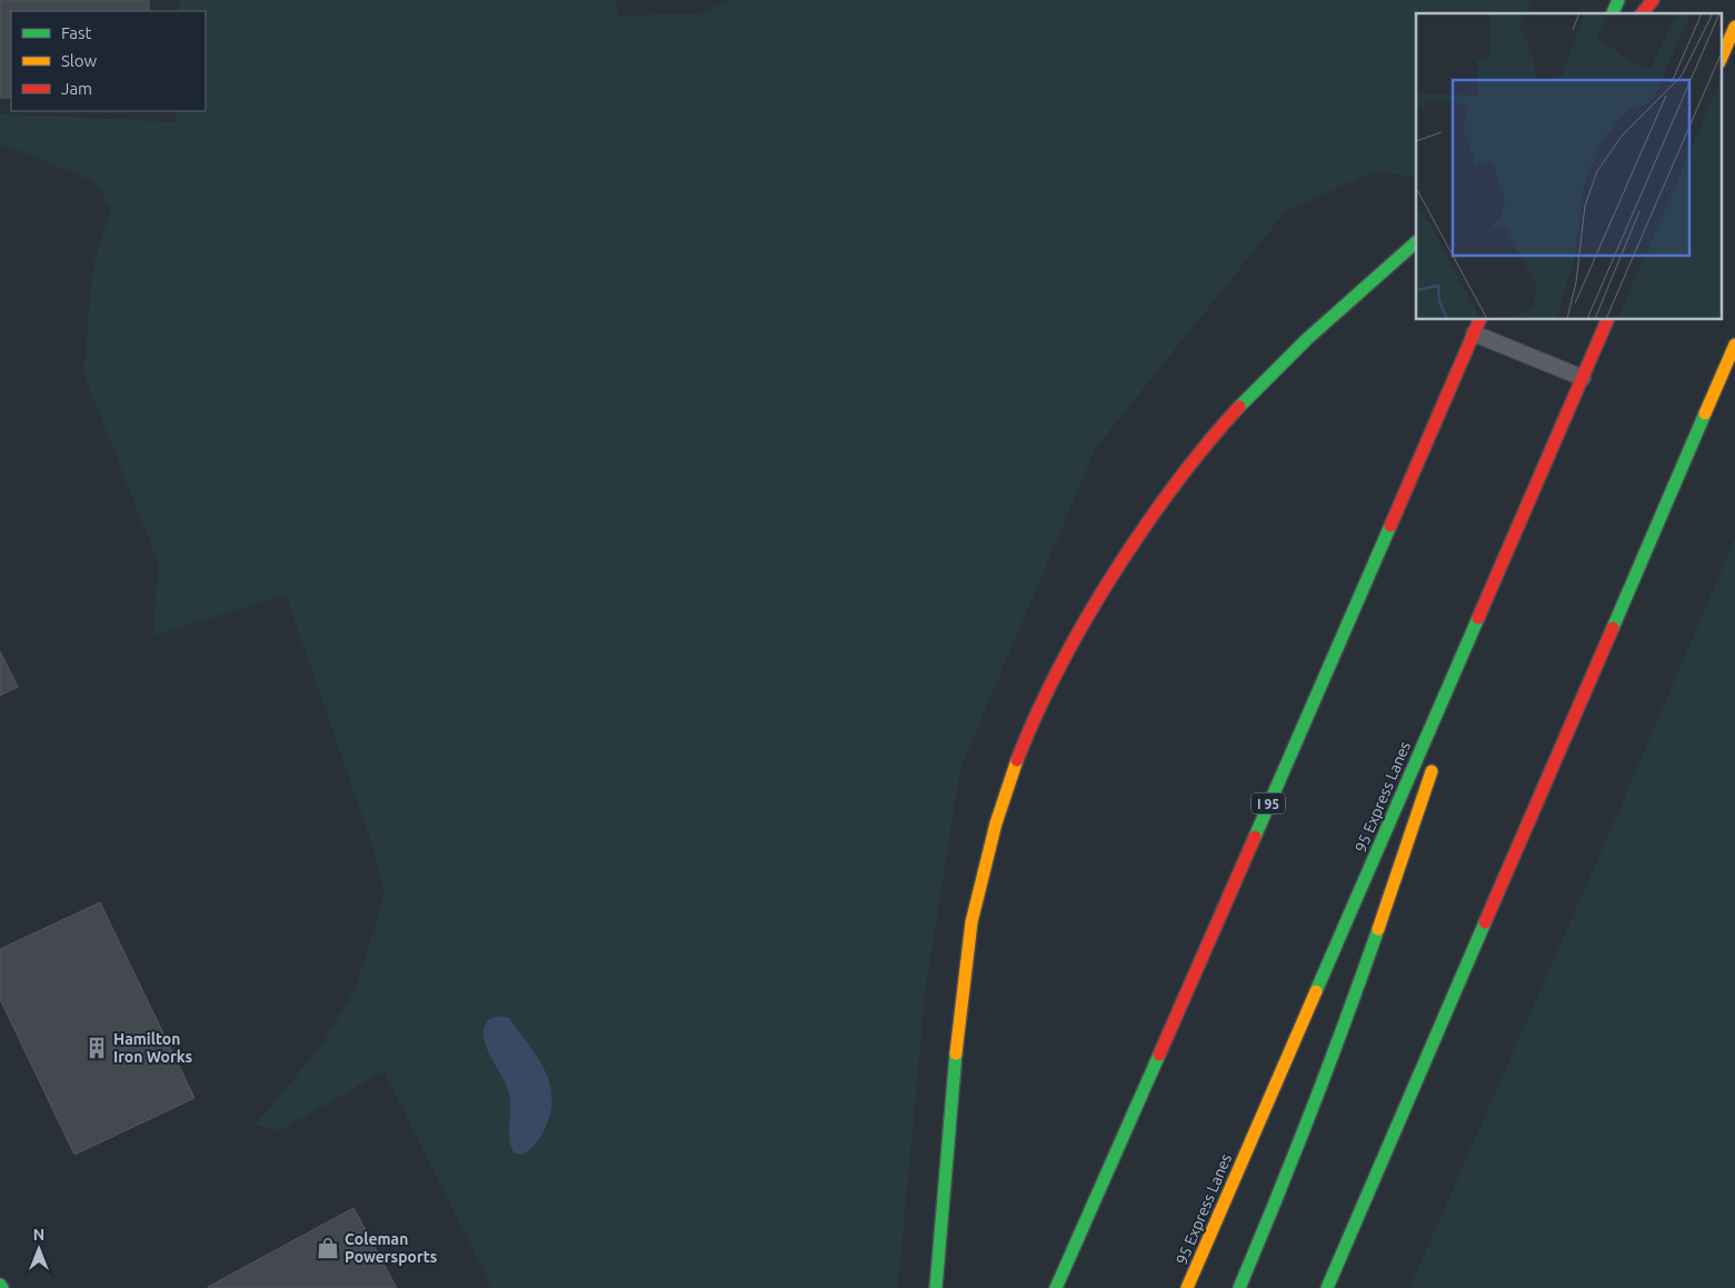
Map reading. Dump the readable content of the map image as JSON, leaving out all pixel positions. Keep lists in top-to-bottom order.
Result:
{
  "streets": {
    "main road": ["95 Express Lanes", "I 95"]
  },
  "places": {
    "building": ["Hamilton Iron Works"],
    "shop": ["Coleman Powersports"]
  },
  "legend": ["Fast", "Slow", "Jam"],
  "north": "top"
}
